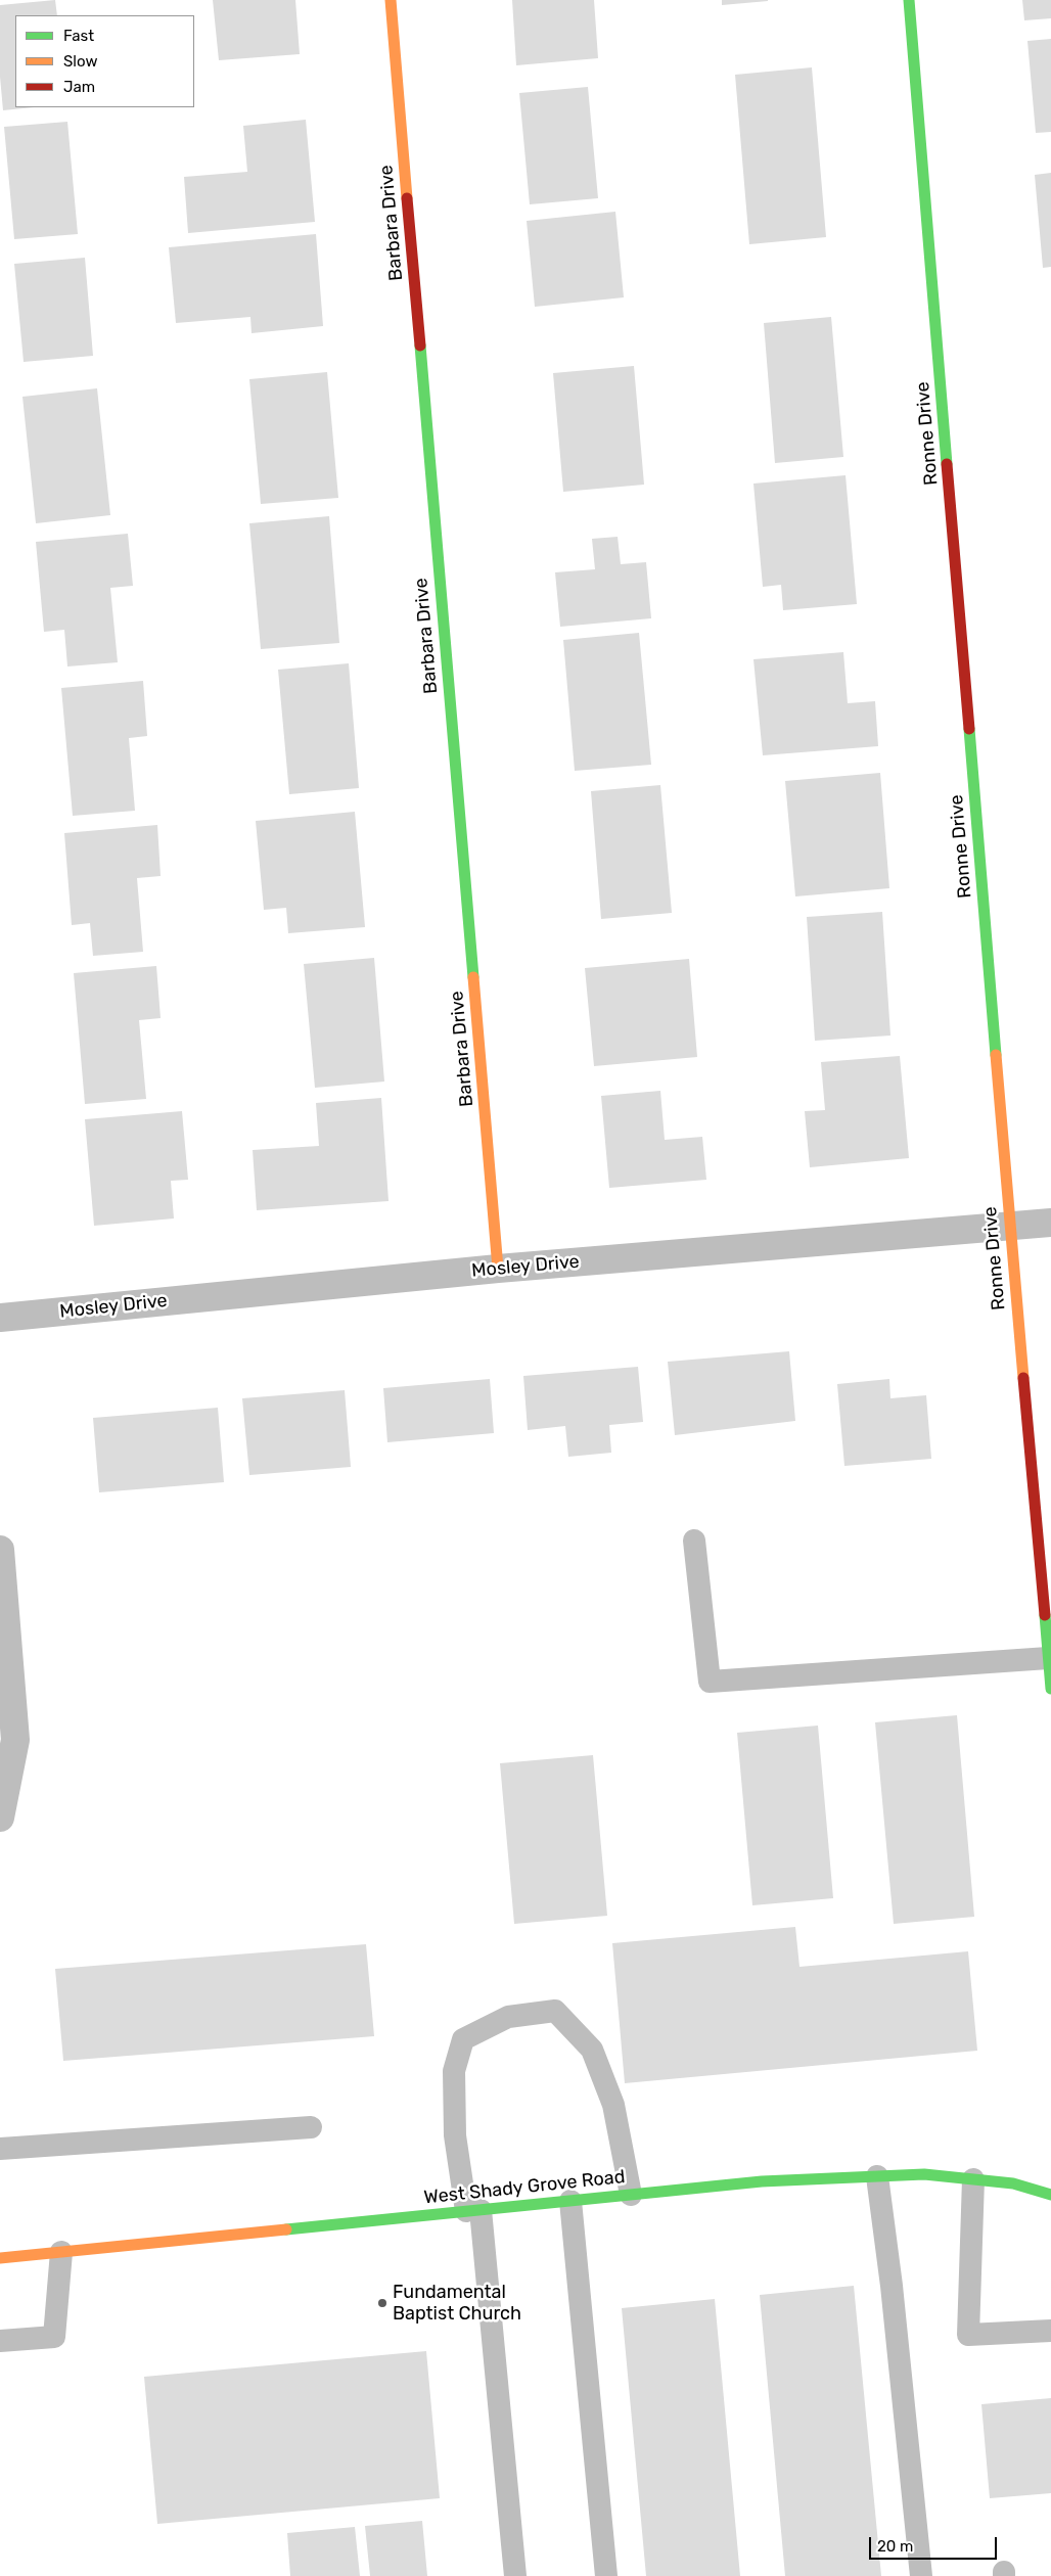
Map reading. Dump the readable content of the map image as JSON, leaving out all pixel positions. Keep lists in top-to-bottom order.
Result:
{
  "streets": {
    "street": [
      "Barbara Drive",
      "Ronne Drive",
      "Mosley Drive",
      "West Shady Grove Road"
    ]
  },
  "crossings": [
    ["Barbara Drive", "Mosley Drive"],
    ["Ronne Drive", "Mosley Drive"]
  ],
  "places": ["Fundamental Baptist Church"],
  "legend": ["Fast", "Slow", "Jam"],
  "scale_bar": "20 m"
}
